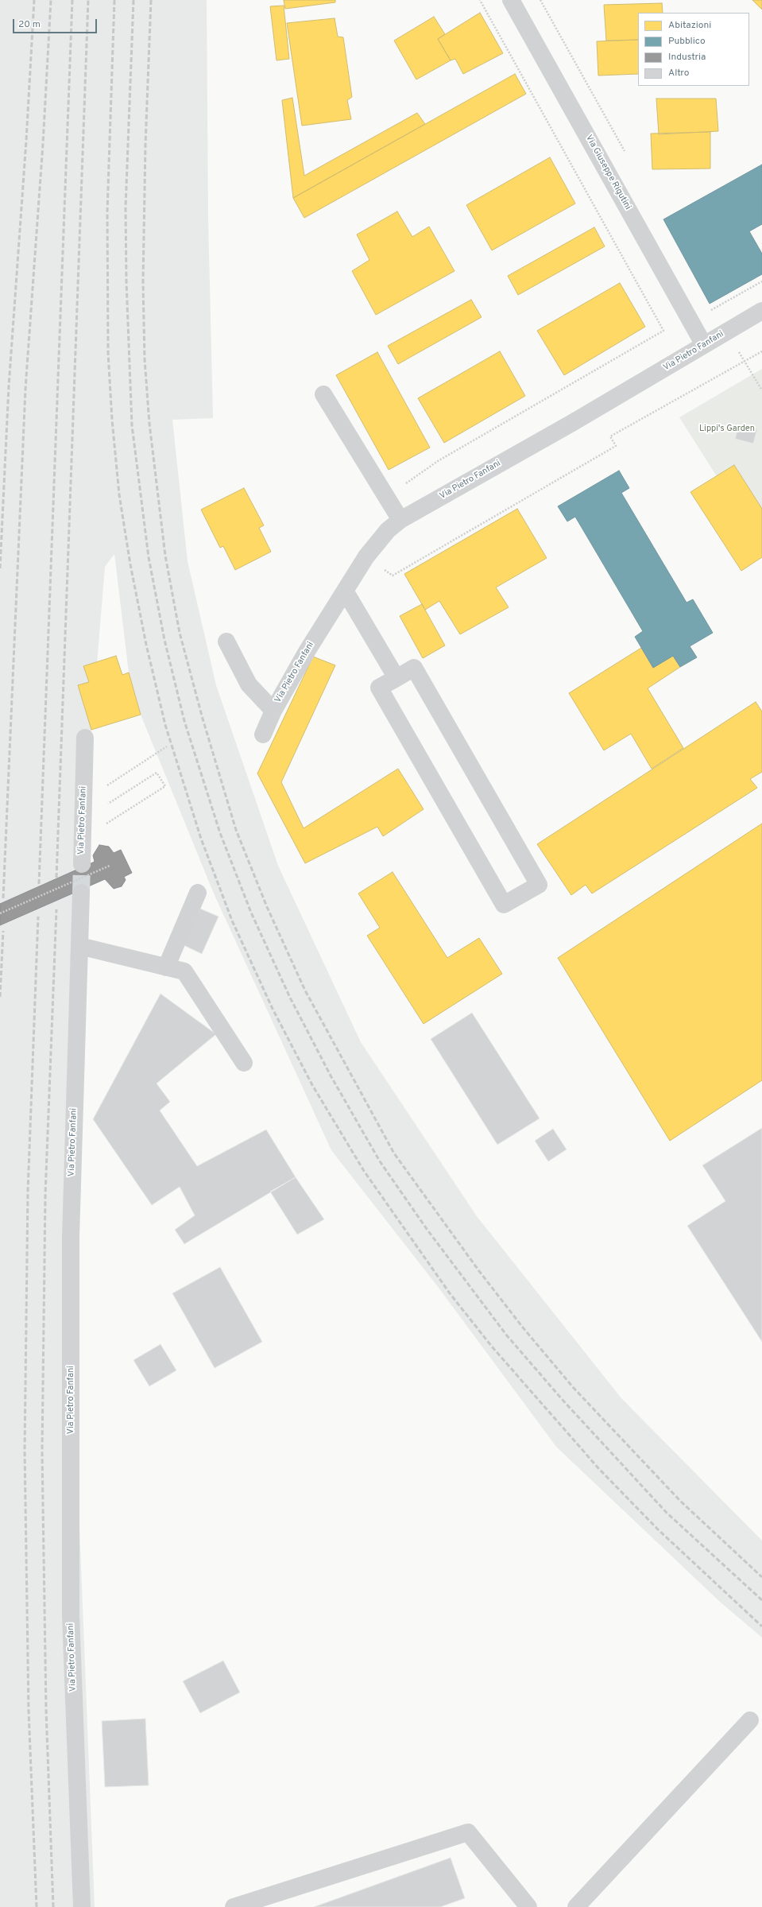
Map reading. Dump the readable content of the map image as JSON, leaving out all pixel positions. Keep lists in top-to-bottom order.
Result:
{
  "streets": {
    "street": ["Via Giuseppe Rigutini", "Via Pietro Fanfani"]
  },
  "crossings": [
    ["Via Giuseppe Rigutini", "Via Pietro Fanfani"]
  ],
  "parks": ["Lippi's Garden"],
  "legend": [
    "Abitazioni",
    "Pubblico",
    "Industria",
    "Altro"
  ],
  "scale_bar": "20 m"
}
